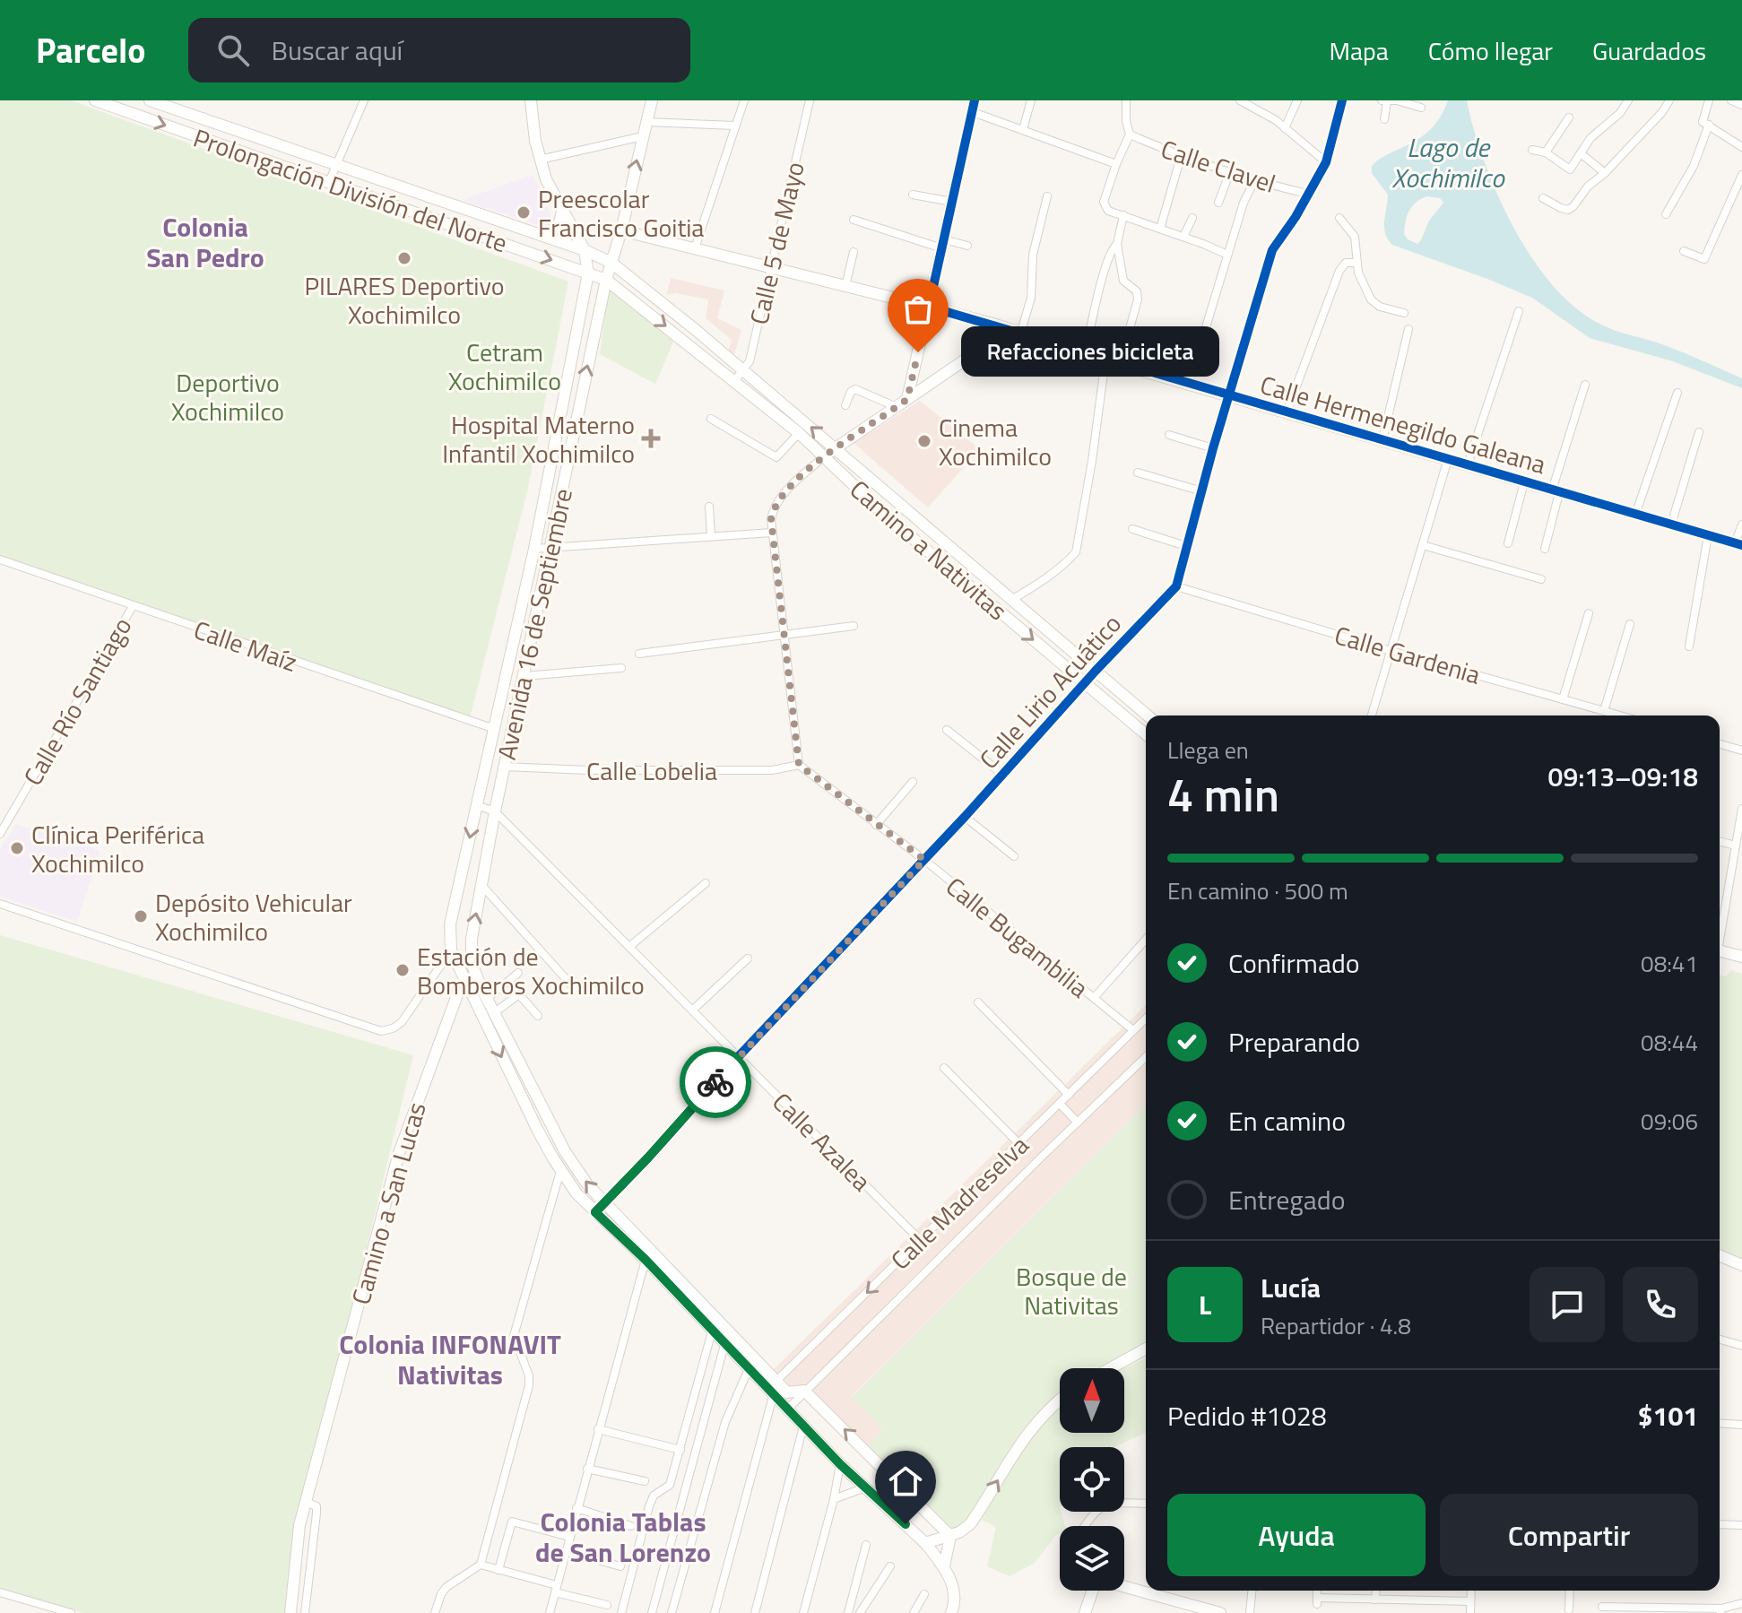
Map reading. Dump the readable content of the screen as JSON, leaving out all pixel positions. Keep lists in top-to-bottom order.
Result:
{
  "streets": {
    "main road": [
      "Prolongación División del Norte",
      "Calle Hermenegildo Galeana",
      "Camino a Nativitas",
      "Avenida 16 de Septiembre",
      "Camino a San Lucas"
    ],
    "street": [
      "Calle Clavel",
      "Calle 5 de Mayo",
      "Calle Maíz",
      "Calle Gardenia",
      "Calle Lirio Acuático",
      "Calle Río Santiago",
      "Calle Lobelia",
      "Calle Bugambilia",
      "Calle Azalea",
      "Calle Madreselva"
    ]
  },
  "crossings": [
    ["Calle Clavel", "Calle Lirio Acuático"],
    ["Prolongación División del Norte", "Camino a Nativitas"],
    ["Prolongación División del Norte", "Avenida 16 de Septiembre"],
    ["Calle 5 de Mayo", "Calle Hermenegildo Galeana"],
    ["Calle 5 de Mayo", "Camino a Nativitas"],
    ["Calle Hermenegildo Galeana", "Calle Lirio Acuático"],
    ["Camino a Nativitas", "Avenida 16 de Septiembre"],
    ["Camino a Nativitas", "Calle Lirio Acuático"],
    ["Avenida 16 de Septiembre", "Calle Maíz"],
    ["Avenida 16 de Septiembre", "Calle Lobelia"],
    ["Avenida 16 de Septiembre", "Calle Azalea"],
    ["Avenida 16 de Septiembre", "Camino a San Lucas"],
    ["Calle Maíz", "Calle Río Santiago"],
    ["Calle Gardenia", "Calle Lirio Acuático"],
    ["Calle Lirio Acuático", "Calle Bugambilia"],
    ["Calle Lirio Acuático", "Calle Azalea"],
    ["Calle Lobelia", "Calle Bugambilia"],
    ["Calle Bugambilia", "Calle Madreselva"],
    ["Calle Azalea", "Calle Madreselva"]
  ],
  "districts": ["Colonia San Pedro", "Colonia INFONAVIT Nativitas", "Colonia Tablas de San Lorenzo"],
  "water": ["Lago de Xochimilco"],
  "parks": ["Cetram Xochimilco", "Deportivo Xochimilco", "Bosque de Nativitas"],
  "places": {
    "other": [
      "Preescolar Francisco Goitia",
      "PILARES Deportivo Xochimilco",
      "Refacciones bicicleta",
      "Cinema Xochimilco",
      "Clínica Periférica Xochimilco",
      "Depósito Vehicular Xochimilco",
      "Estación de Bomberos Xochimilco"
    ],
    "health": ["Hospital Materno Infantil Xochimilco"]
  },
  "north": "top",
  "page": {
    "header": "Parcelo",
    "search": "Buscar aquí",
    "nav": ["Mapa", "Cómo llegar", "Guardados"],
    "bubble": "Refacciones bicicleta",
    "heading": ["4 min", "Llega en", "09:13–09:18"],
    "panel": [
      "Lucía",
      "Repartidor · 4.8",
      "Pedido #1028",
      "$101"
    ],
    "bar": "En camino · 500 m",
    "list": [
      ["Confirmado", "08:41"],
      ["Preparando", "08:44"],
      ["En camino", "09:06"],
      "Entregado"
    ],
    "round": "L",
    "buttons": ["Ayuda", "Compartir"]
  }
}
